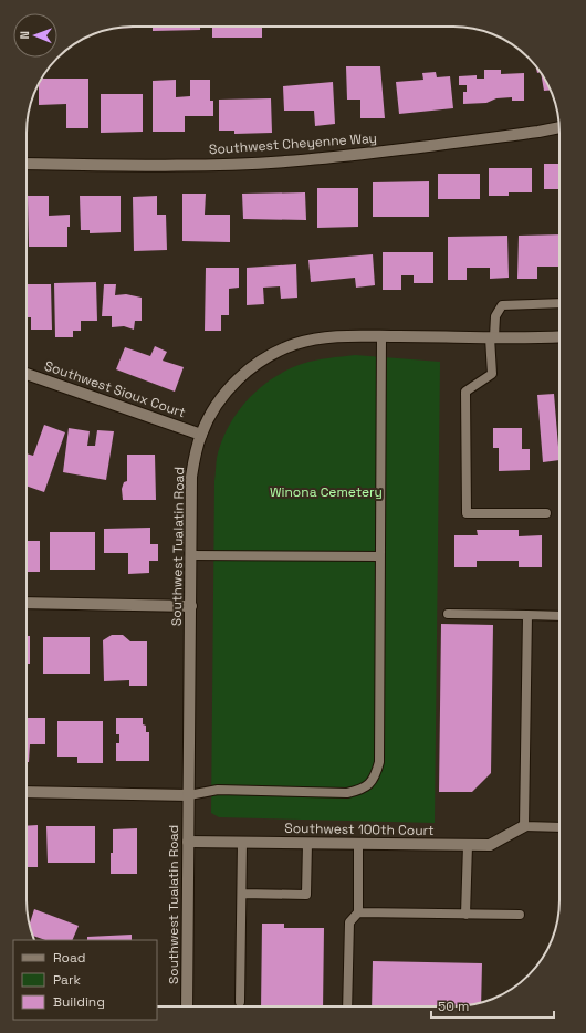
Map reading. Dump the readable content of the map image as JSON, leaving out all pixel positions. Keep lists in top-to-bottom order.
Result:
{
  "streets": {
    "street": [
      "Southwest Cheyenne Way",
      "Southwest Sioux Court",
      "Southwest Tualatin Road",
      "Southwest 100th Court"
    ]
  },
  "crossings": [
    ["Southwest Sioux Court", "Southwest Tualatin Road"],
    ["Southwest Tualatin Road", "Southwest 100th Court"]
  ],
  "parks": ["Winona Cemetery"],
  "legend": ["Road", "Park", "Building"],
  "scale_bar": "50 m",
  "north": "left"
}
